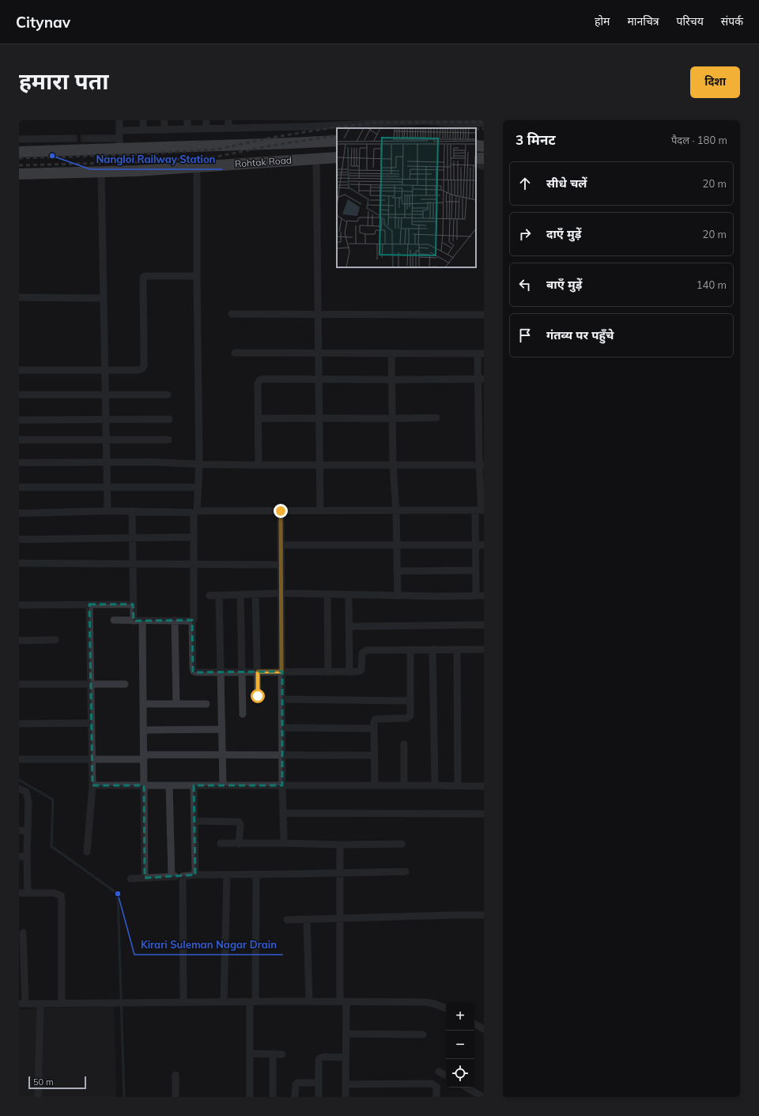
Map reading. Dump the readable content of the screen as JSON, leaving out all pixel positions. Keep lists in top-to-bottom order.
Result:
{
  "streets": {
    "highway": ["Rohtak Road"]
  },
  "places": ["Nangloi Railway Station", "Kirari Suleman Nagar Drain"],
  "scale_bar": "50 m",
  "page": {
    "header": "Citynav",
    "nav": [
      "होम",
      "मानचित्र",
      "परिचय",
      "संपर्क"
    ],
    "buttons": "दिशा",
    "title": "हमारा पता",
    "heading": ["3 मिनट", "पैदल · 180 m"],
    "list": [
      ["सीधे चलें", "20 m"],
      ["दाएँ मुड़ें", "20 m"],
      ["बाएँ मुड़ें", "140 m"],
      "गंतव्य पर पहुँचे"
    ],
    "map_buttons": ["+", "−"],
    "scale": "50 m"
  }
}
